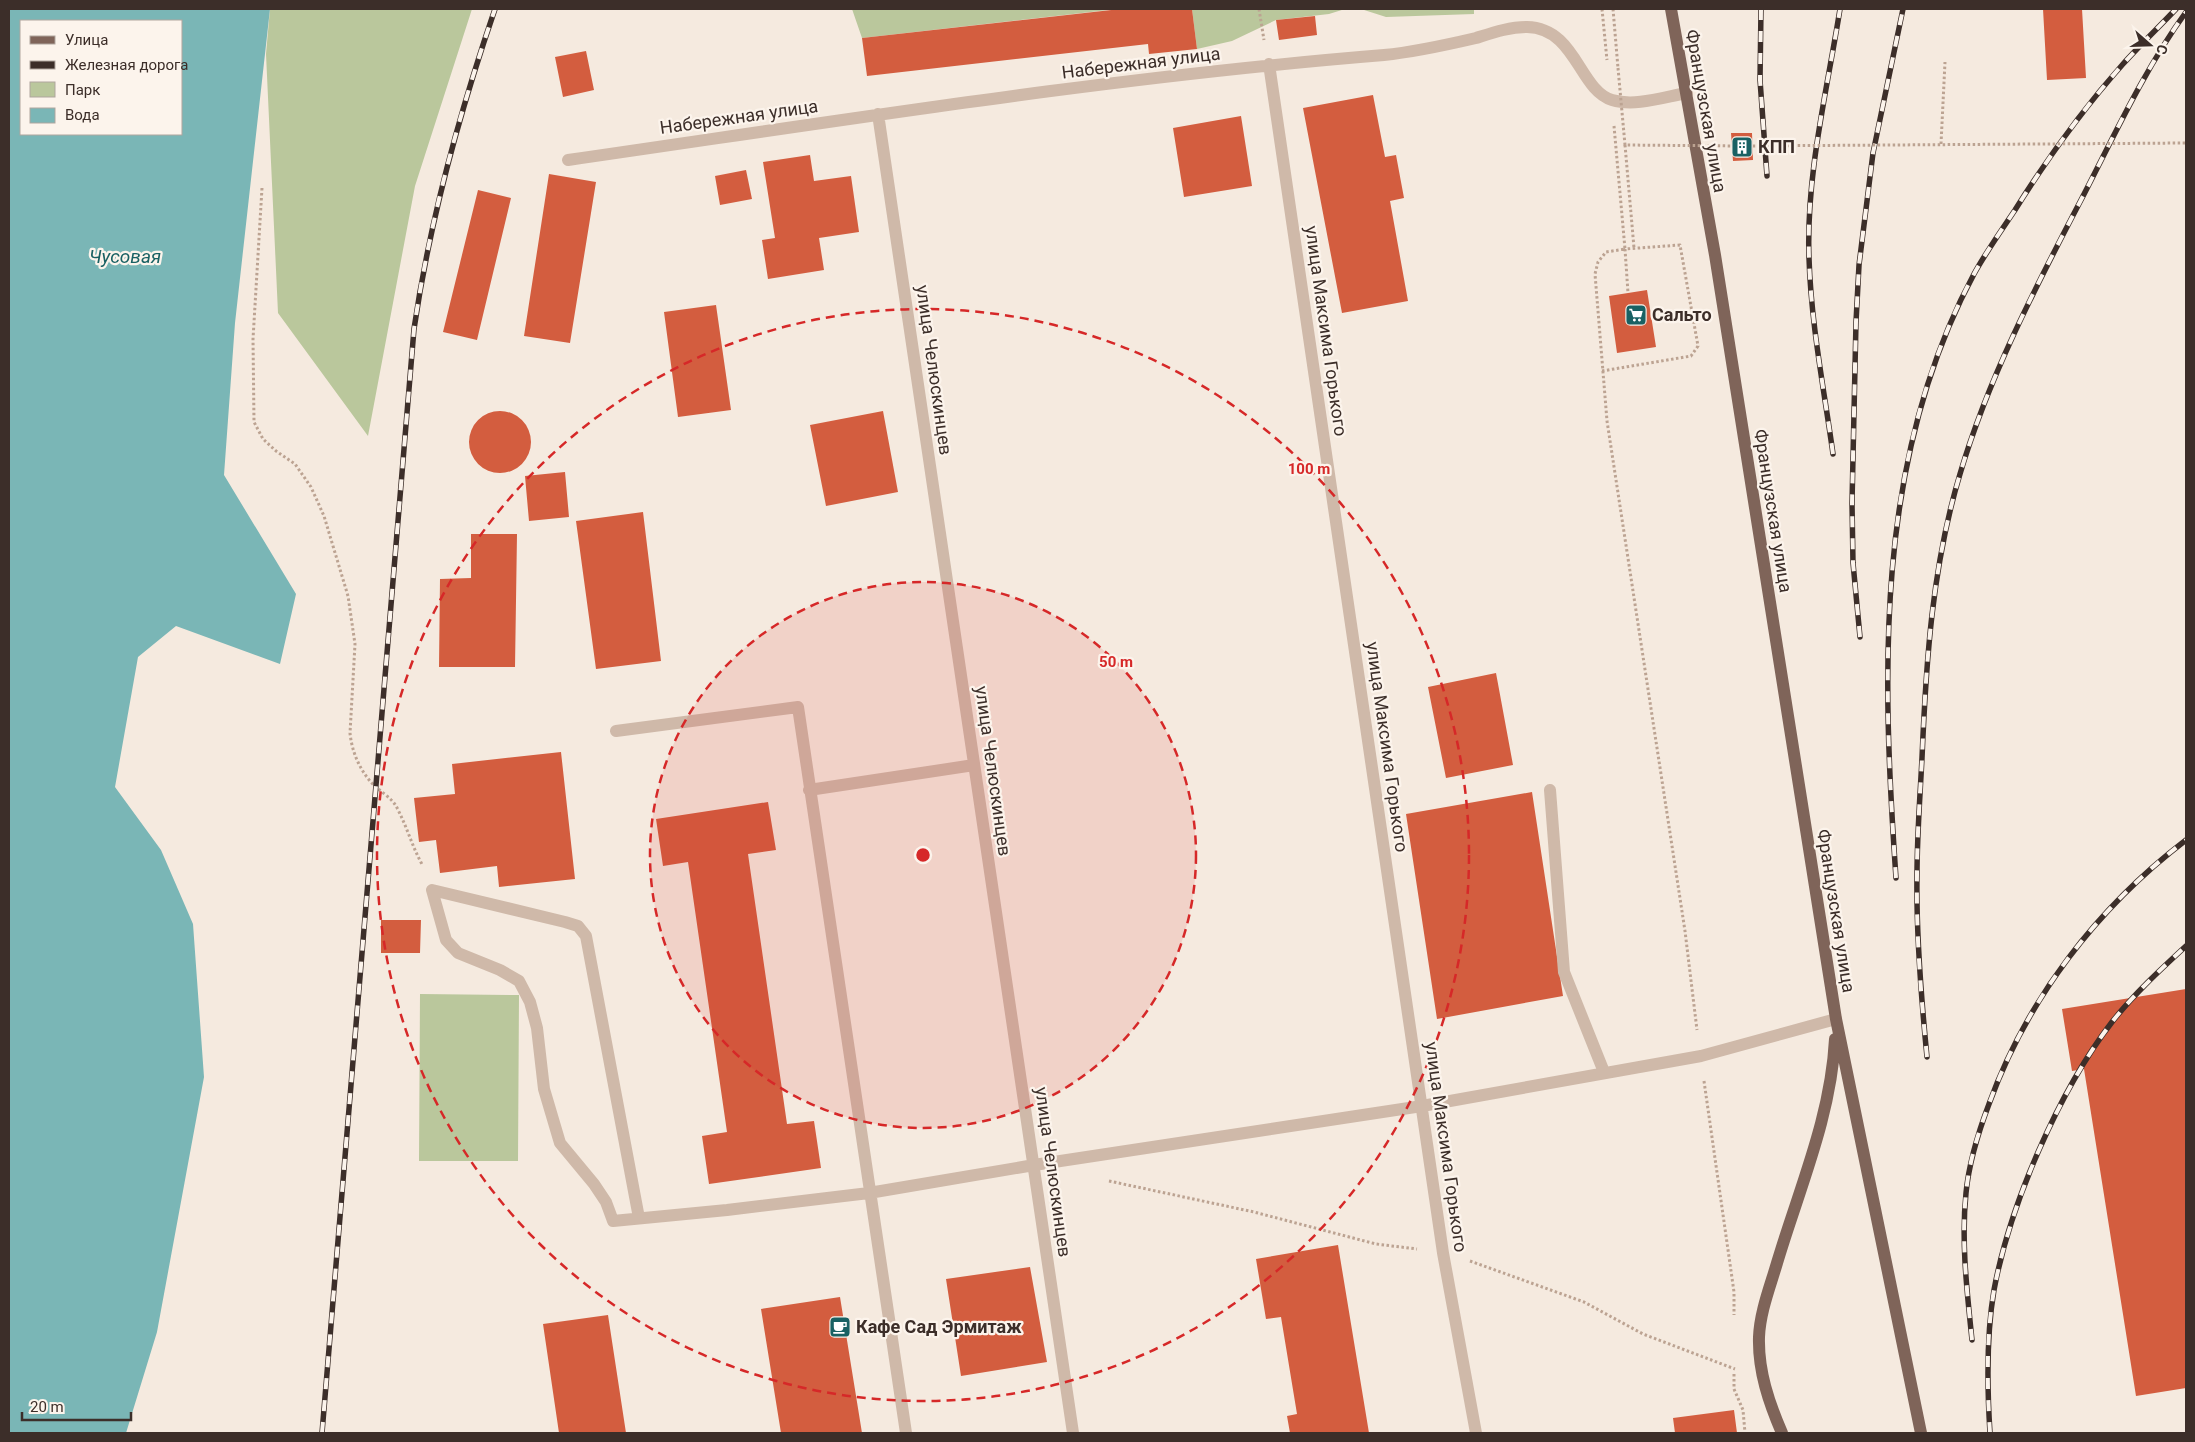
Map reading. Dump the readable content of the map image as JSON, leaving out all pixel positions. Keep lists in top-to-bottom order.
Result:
{
  "streets": {
    "main road": ["Французская улица"],
    "street": ["Набережная улица", "улица Максима Горького", "улица Челюскинцев"]
  },
  "crossings": [
    ["Набережная улица", "улица Максима Горького"],
    ["Набережная улица", "улица Челюскинцев"]
  ],
  "water": ["Чусовая"],
  "places": {
    "building": ["КПП"],
    "supermarket": ["Сальто"],
    "cafe": ["Кафе Сад Эрмитаж"]
  },
  "legend": [
    "Улица",
    "Железная дорога",
    "Парк",
    "Вода"
  ],
  "scale_bar": "20 m",
  "north": "right",
  "rings": ["100 m", "50 m"]
}
